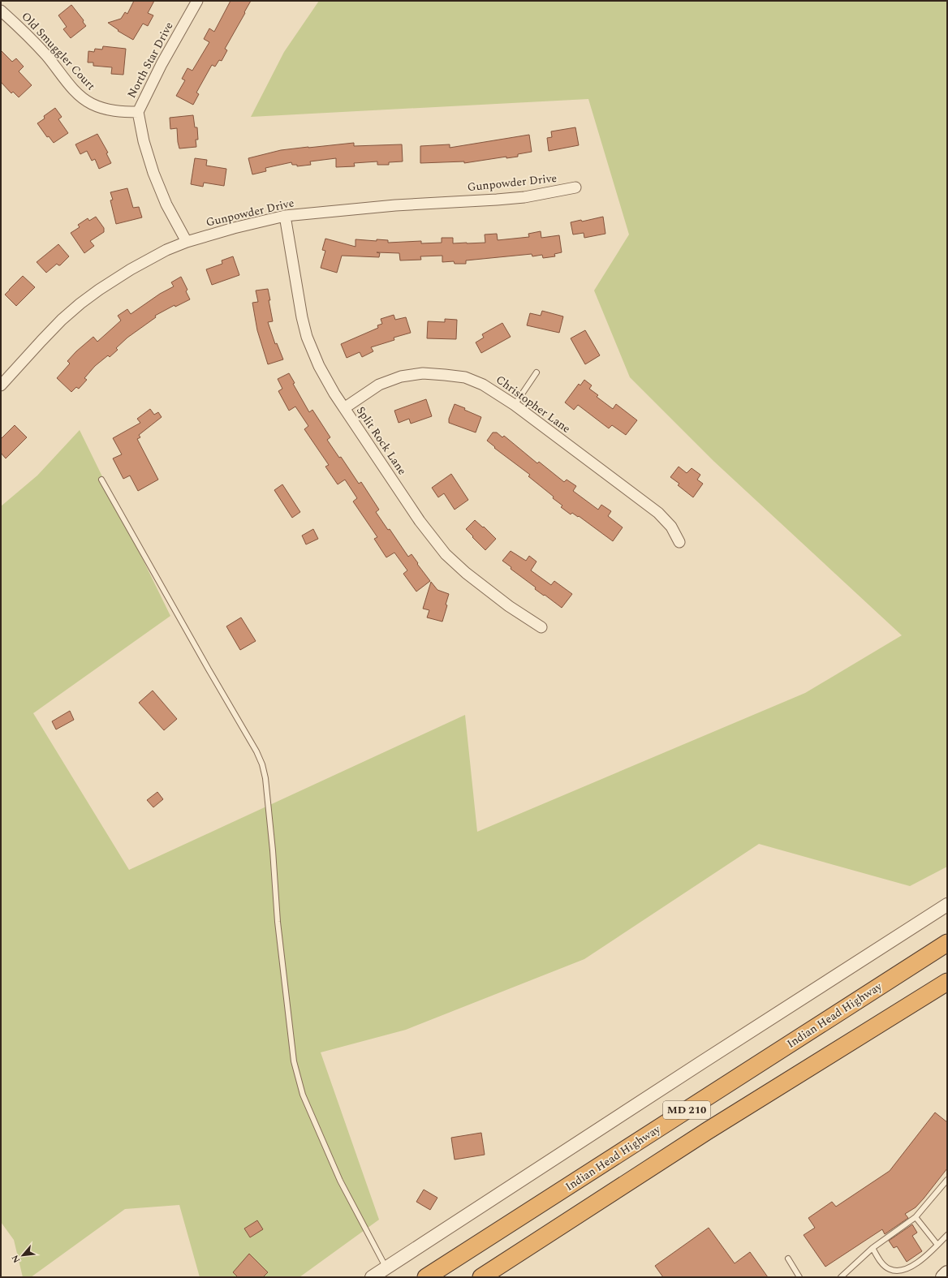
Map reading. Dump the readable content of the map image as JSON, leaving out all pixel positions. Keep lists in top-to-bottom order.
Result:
{
  "streets": {
    "highway": ["Indian Head Highway", "MD 210"],
    "street": [
      "Old Smuggler Court",
      "North Star Drive",
      "Gunpowder Drive",
      "Christopher Lane",
      "Split Rock Lane"
    ]
  },
  "crossings": [
    ["Old Smuggler Court", "North Star Drive"],
    ["North Star Drive", "Gunpowder Drive"],
    ["Gunpowder Drive", "Split Rock Lane"],
    ["Christopher Lane", "Split Rock Lane"]
  ],
  "north": "bottom left"
}
